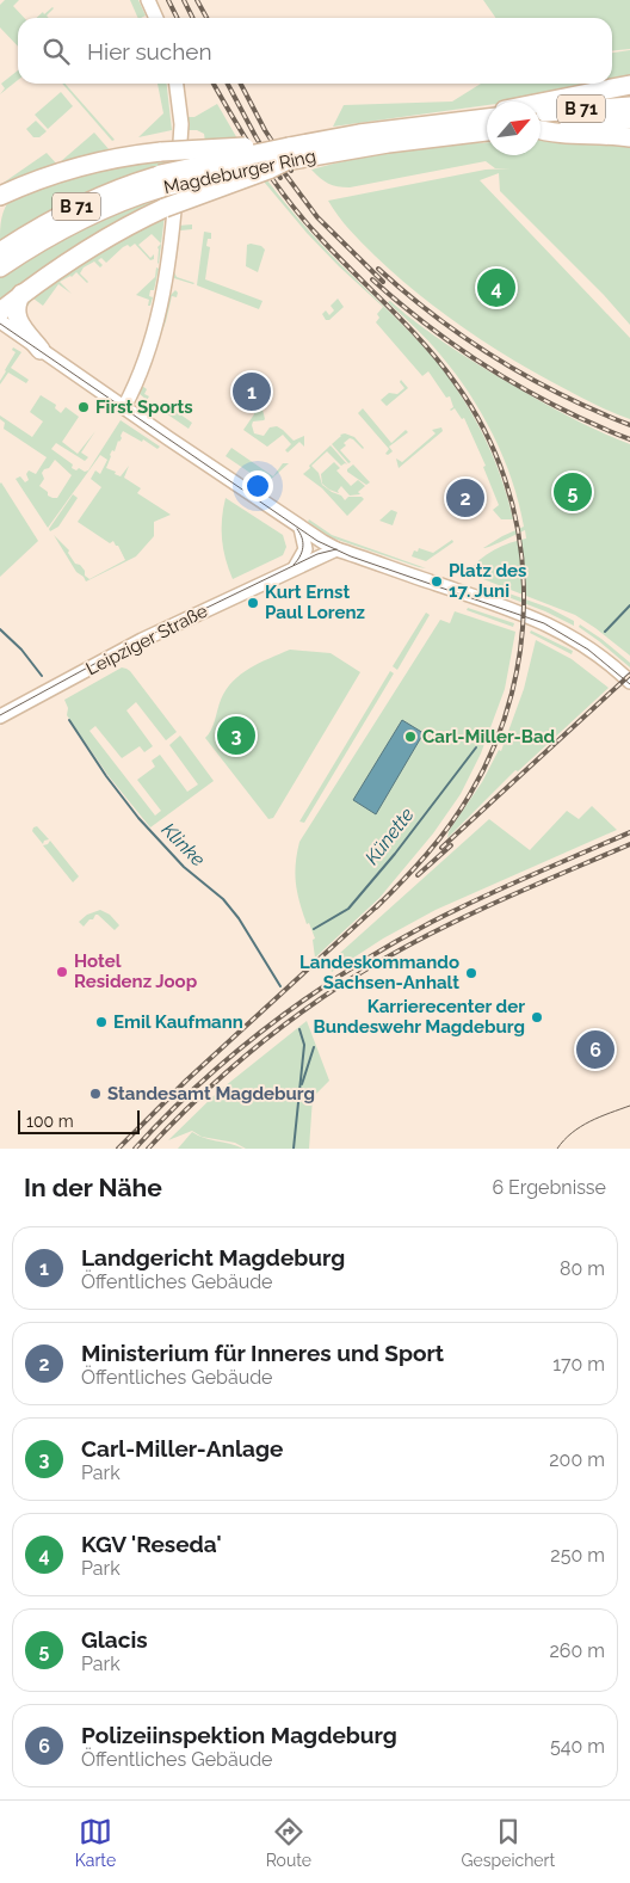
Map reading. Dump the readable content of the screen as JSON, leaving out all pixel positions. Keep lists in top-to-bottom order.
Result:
{
  "streets": {
    "highway": ["B 71", "Magdeburger Ring"],
    "main road": ["Leipziger Straße"]
  },
  "water": ["Künette", "Klinke"],
  "places": [
    "First Sports",
    "Platz des 17. Juni",
    "Kurt Ernst Paul Lorenz",
    "Carl-Miller-Bad",
    "Hotel Residenz Joop",
    "Landeskommando Sachsen-Anhalt",
    "Karrierecenter der Bundeswehr Magdeburg",
    "Emil Kaufmann",
    "Standesamt Magdeburg"
  ],
  "scale_bar": "100 m",
  "north": "top right",
  "page": {
    "search": "Hier suchen",
    "pins": [
      "4",
      "1",
      "5",
      "2",
      "3",
      "6"
    ],
    "scale": "100 m",
    "heading": ["In der Nähe", "6 Ergebnisse"],
    "list": [
      {
        "mark": "1",
        "name": "Landgericht Magdeburg",
        "note": "Öffentliches Gebäude",
        "value": "80 m"
      },
      {
        "mark": "2",
        "name": "Ministerium für Inneres und Sport",
        "note": "Öffentliches Gebäude",
        "value": "170 m"
      },
      {
        "mark": "3",
        "name": "Carl-Miller-Anlage",
        "note": "Park",
        "value": "200 m"
      },
      {
        "mark": "4",
        "name": "KGV 'Reseda'",
        "note": "Park",
        "value": "250 m"
      },
      {
        "mark": "5",
        "name": "Glacis",
        "note": "Park",
        "value": "260 m"
      },
      {
        "mark": "6",
        "name": "Polizeiinspektion Magdeburg",
        "note": "Öffentliches Gebäude",
        "value": "540 m"
      }
    ],
    "nav": ["Karte", "Route", "Gespeichert"]
  }
}
